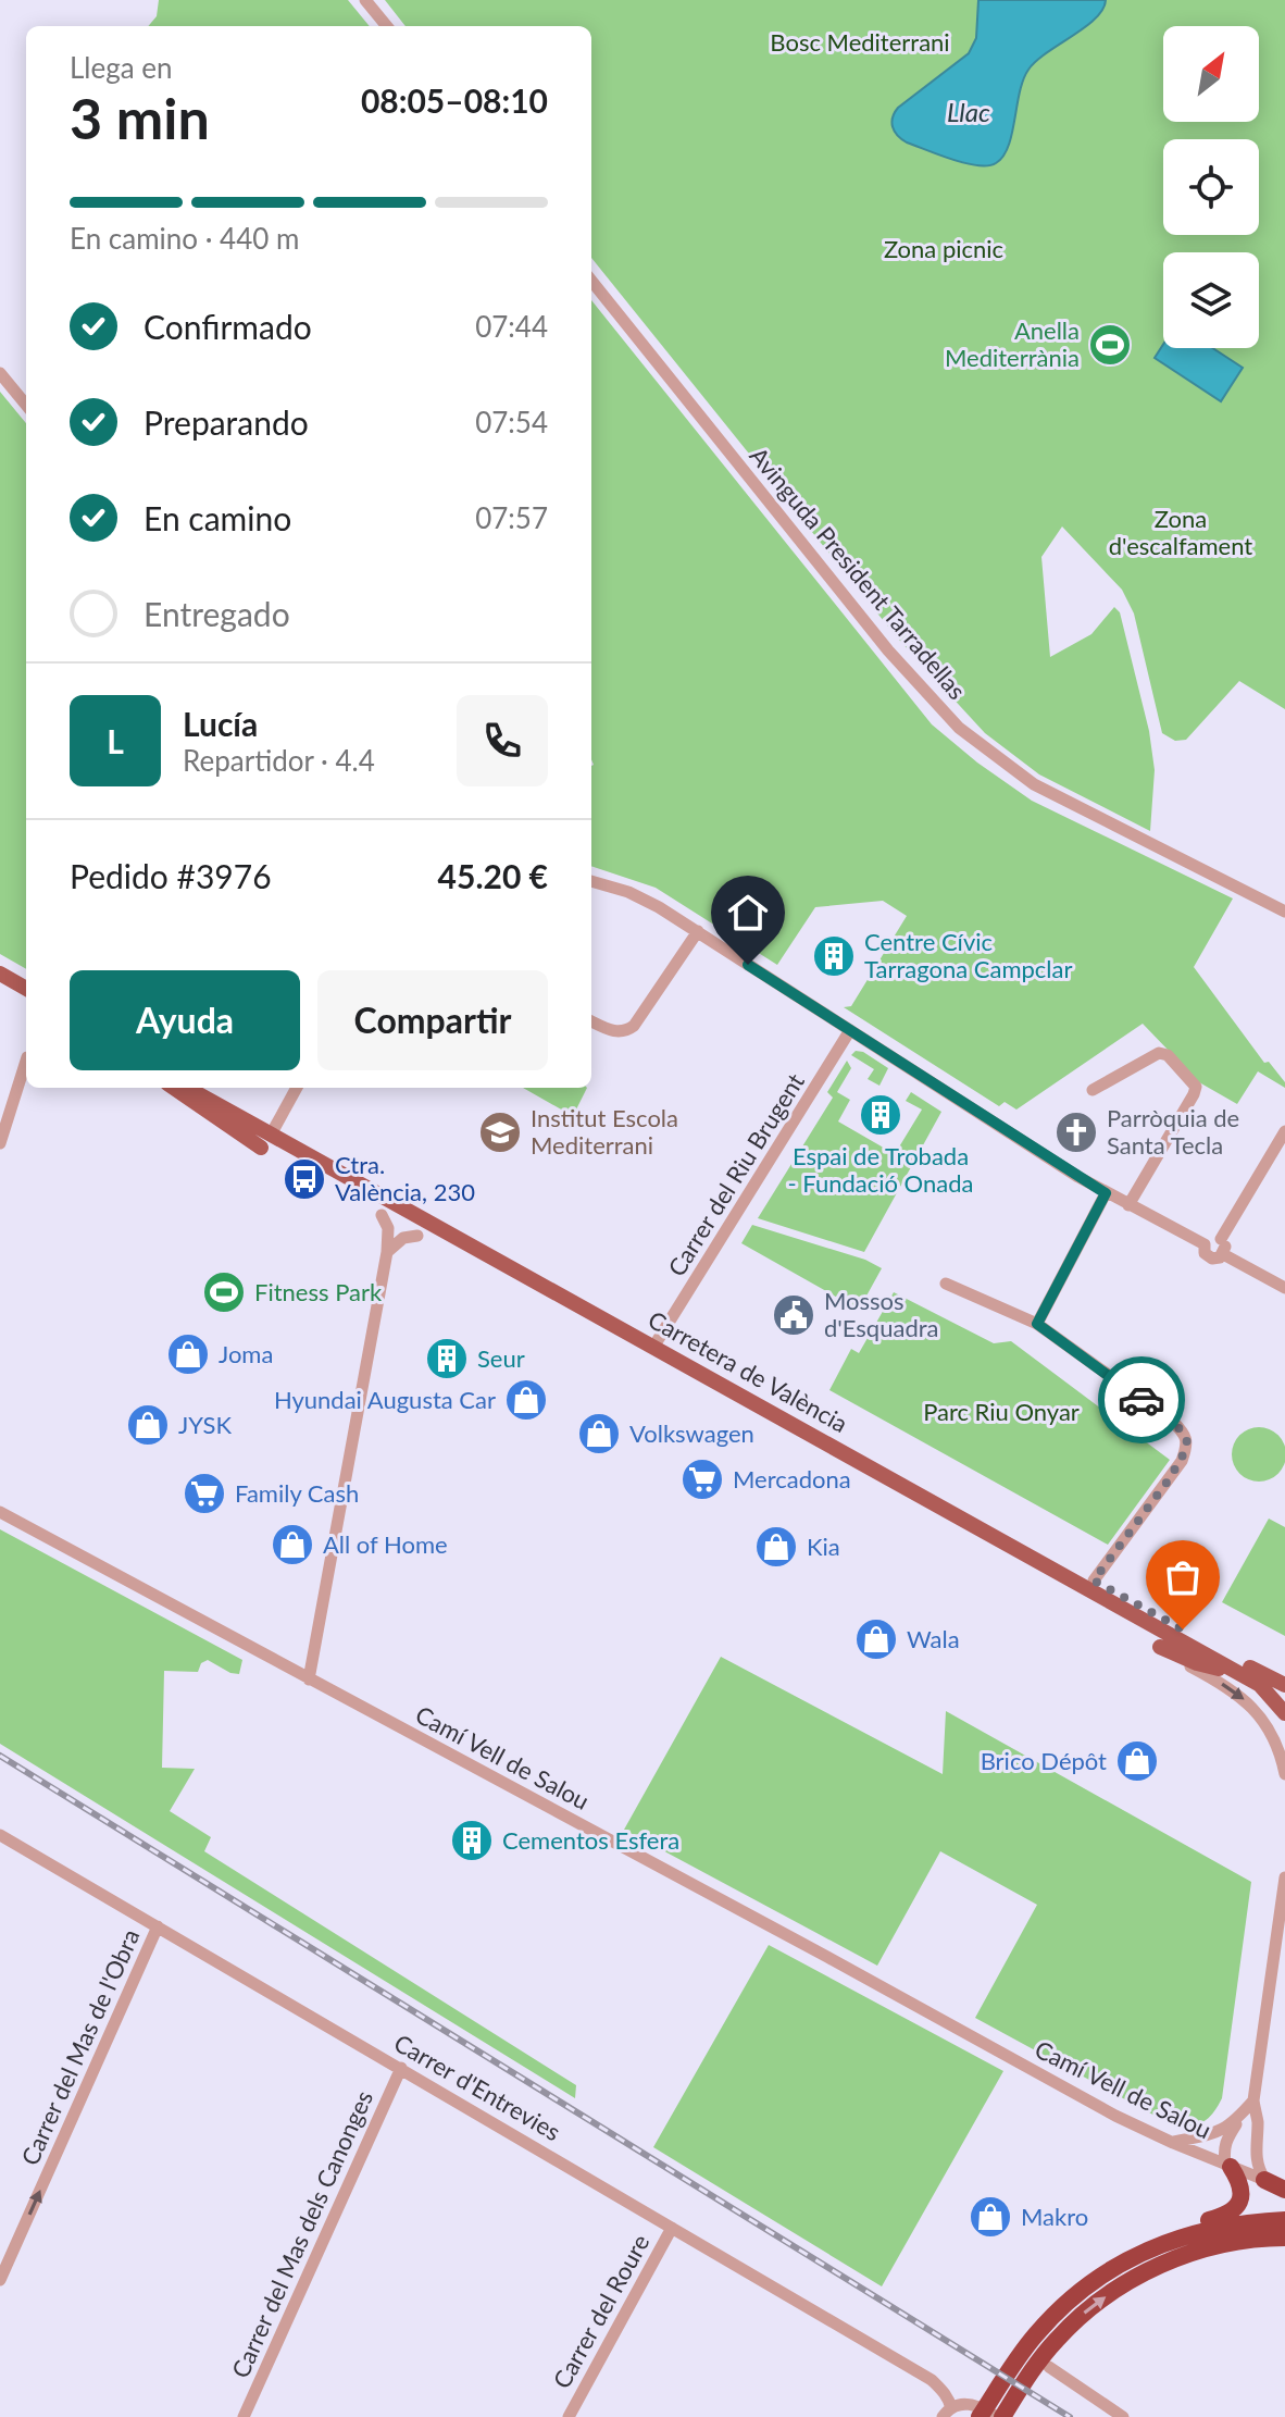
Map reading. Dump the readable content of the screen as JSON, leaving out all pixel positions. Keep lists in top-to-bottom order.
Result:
{
  "streets": {
    "main road": ["Carretera de València"],
    "street": [
      "Avinguda President Tarradellas",
      "Carrer del Riu Brugent",
      "Camí Vell de Salou",
      "Carrer del Mas de l'Obra",
      "Carrer d'Entrevies",
      "Carrer del Mas dels Canonges",
      "Carrer del Roure"
    ]
  },
  "crossings": [
    ["Carrer del Riu Brugent", "Carretera de València"],
    ["Carrer del Mas de l'Obra", "Carrer d'Entrevies"],
    ["Carrer d'Entrevies", "Carrer del Mas dels Canonges"],
    ["Carrer d'Entrevies", "Carrer del Roure"]
  ],
  "one_way": ["Carrer del Mas de l'Obra"],
  "water": ["Llac"],
  "parks": [
    "Bosc Mediterrani",
    "Zona picnic",
    "Zona d'escalfament",
    "Parc Riu Onyar"
  ],
  "places": {
    "sports": ["Anella Mediterrània", "Fitness Park"],
    "building": [
      "Centre Cívic Tarragona Campclar",
      "Espai de Trobada - Fundació Onada",
      "Seur",
      "Cementos Esfera"
    ],
    "school or university": ["Institut Escola Mediterrani"],
    "church": ["Parròquia de Santa Tecla"],
    "bus stop": ["Ctra. València, 230"],
    "public building": ["Mossos d'Esquadra"],
    "shop": [
      "Joma",
      "Hyundai Augusta Car",
      "JYSK",
      "Volkswagen",
      "All of Home",
      "Kia",
      "Wala",
      "Brico Dépôt",
      "Makro"
    ],
    "supermarket": ["Mercadona", "Family Cash"]
  },
  "north": "top right",
  "page": {
    "heading": ["3 min", "Llega en", "08:05–08:10"],
    "panel": [
      "Lucía",
      "Repartidor · 4.4",
      "Pedido #3976",
      "45.20 €"
    ],
    "bar": "En camino · 440 m",
    "list": [
      ["Confirmado", "07:44"],
      ["Preparando", "07:54"],
      ["En camino", "07:57"],
      "Entregado"
    ],
    "round": "L",
    "buttons": ["Ayuda", "Compartir"]
  }
}
